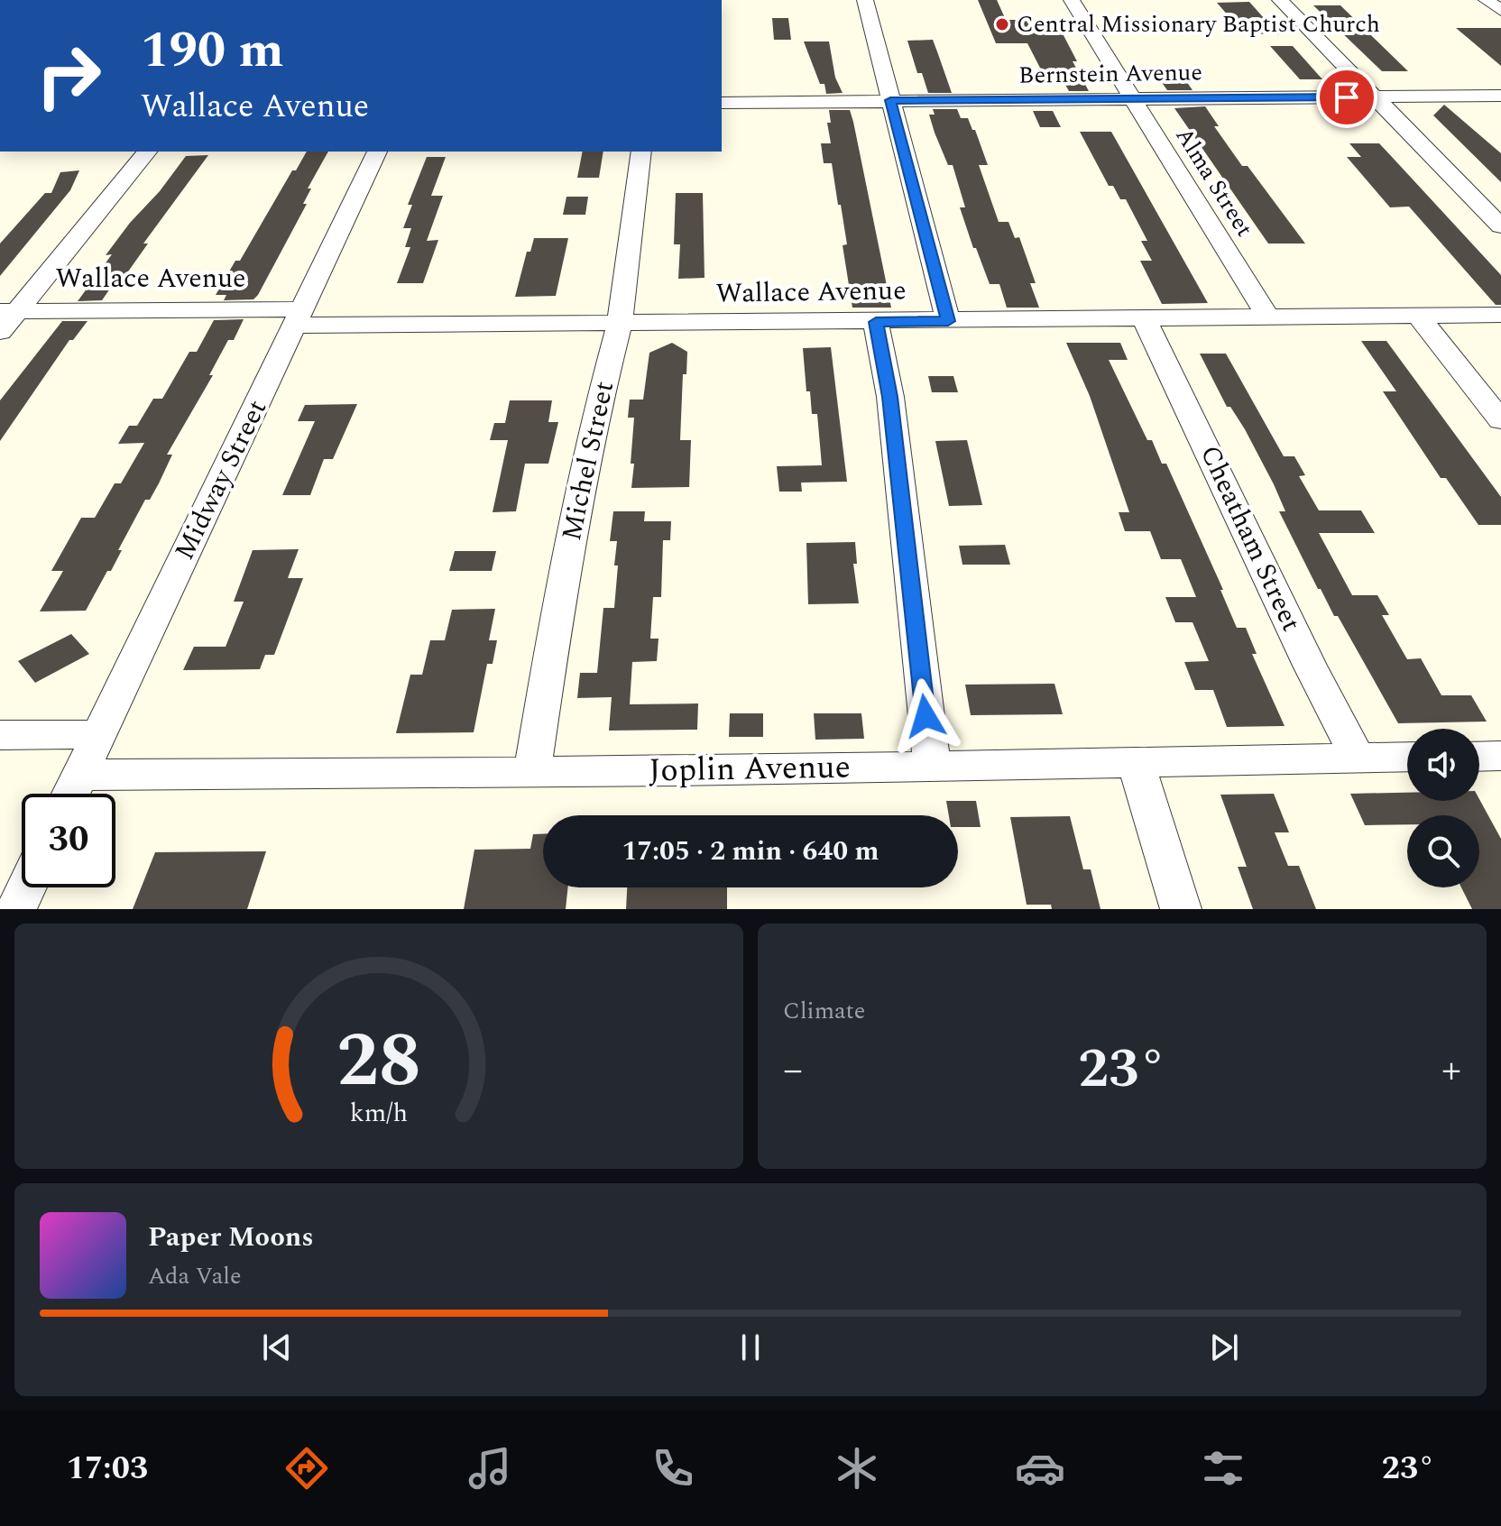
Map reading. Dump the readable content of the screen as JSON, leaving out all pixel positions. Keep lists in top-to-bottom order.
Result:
{
  "streets": {
    "street": [
      "Bernstein Avenue",
      "Alma Street",
      "Wallace Avenue",
      "Michel Street",
      "Midway Street",
      "Cheatham Street",
      "Joplin Avenue"
    ]
  },
  "crossings": [
    ["Bernstein Avenue", "Alma Street"],
    ["Alma Street", "Wallace Avenue"],
    ["Wallace Avenue", "Michel Street"],
    ["Wallace Avenue", "Midway Street"],
    ["Wallace Avenue", "Cheatham Street"],
    ["Michel Street", "Joplin Avenue"],
    ["Midway Street", "Joplin Avenue"],
    ["Cheatham Street", "Joplin Avenue"]
  ],
  "places": ["Central Missionary Baptist Church"],
  "page": {
    "turn": ["190 m", "Wallace Avenue"],
    "limit": "30",
    "trip": "17:05 · 2 min · 640 m",
    "tile": "Climate",
    "heat": ["−", "23°", "+"],
    "song": ["Paper Moons", "Ada Vale"],
    "tabs": ["17:03", "23°"],
    "gauge": ["28", "km/h"]
  }
}
